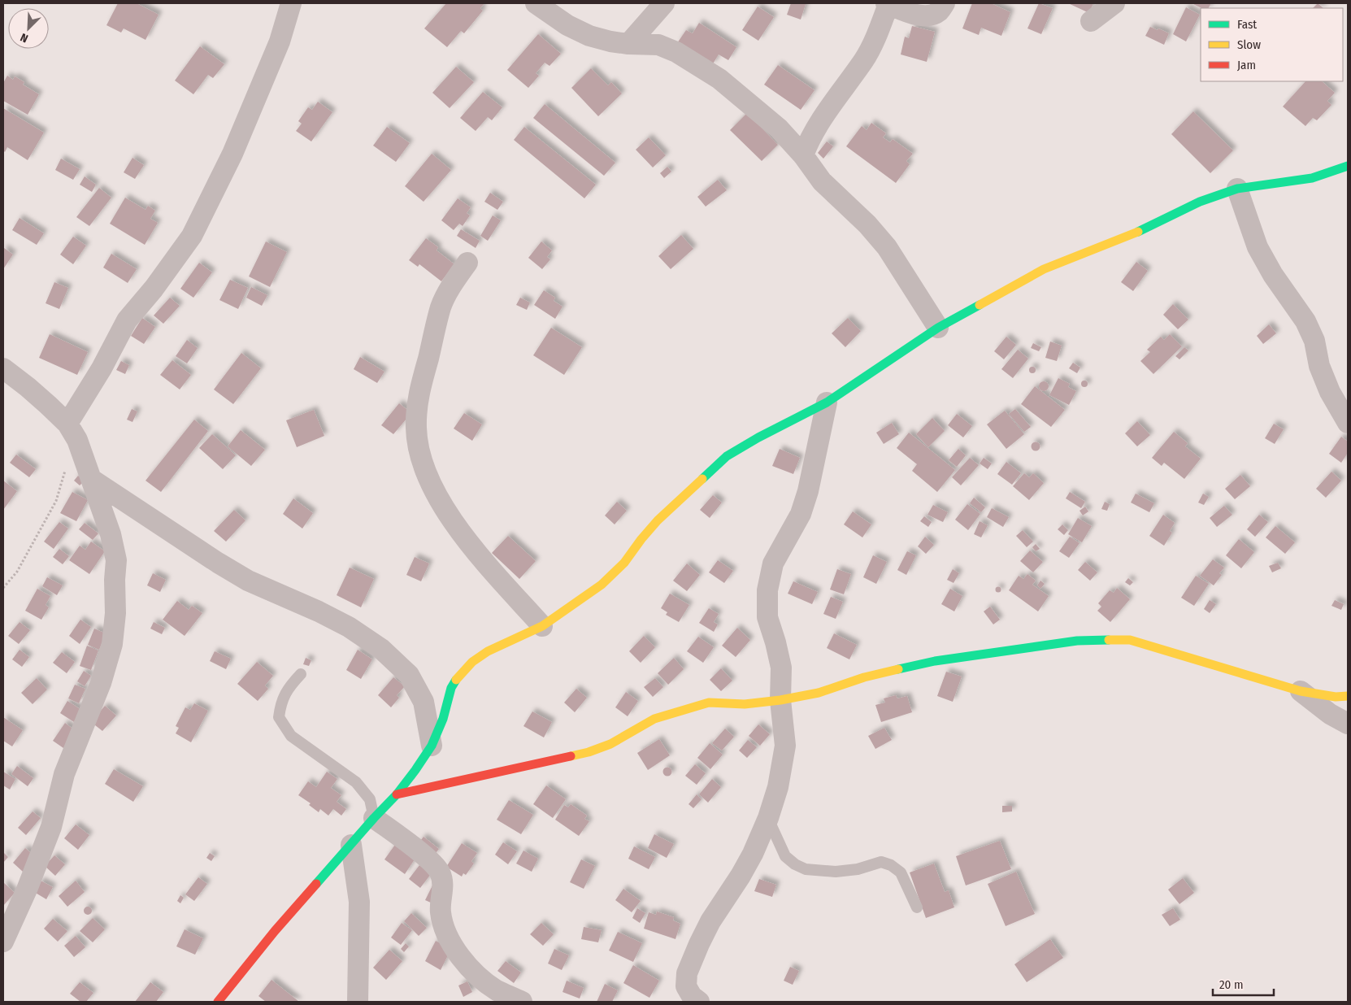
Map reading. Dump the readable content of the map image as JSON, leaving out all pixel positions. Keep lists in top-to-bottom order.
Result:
{
  "legend": ["Fast", "Slow", "Jam"],
  "scale_bar": "20 m",
  "north": "bottom left"
}
